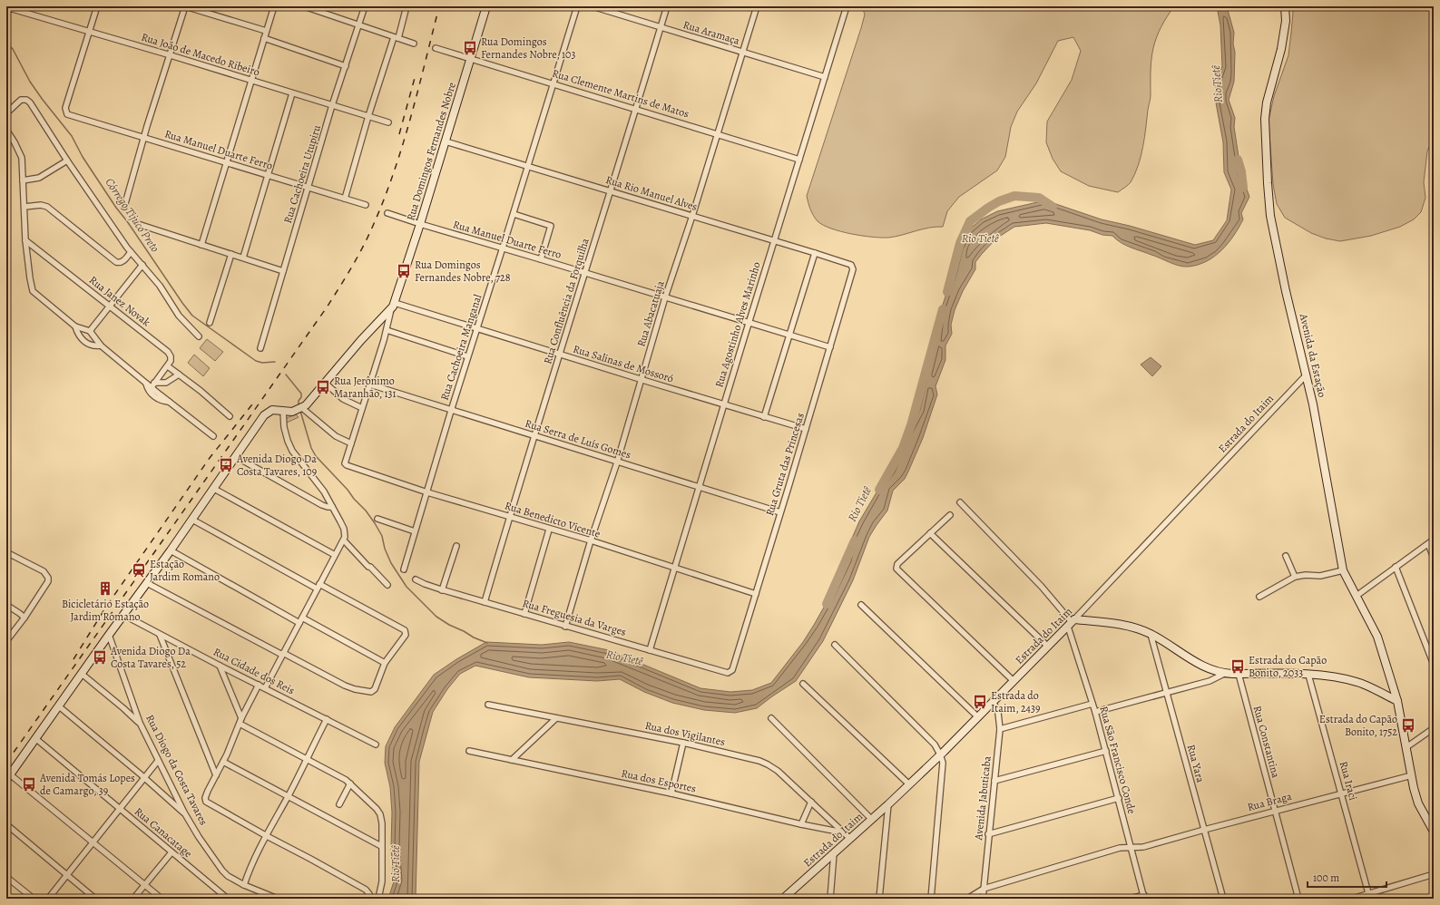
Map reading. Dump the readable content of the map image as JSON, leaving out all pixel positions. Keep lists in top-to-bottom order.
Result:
{
  "streets": {
    "street": [
      "Rua Aramaça",
      "Rua João de Macedo Ribeiro",
      "Rua Clemente Martins de Matos",
      "Rua Manuel Duarte Ferro",
      "Rua Domingos Fernandes Nobre",
      "Rua Cachoeira Utupiru",
      "Rua Rio Manuel Alves",
      "Rua Janez Novak",
      "Rua Confluência da Forquilha",
      "Rua Abacatuaja",
      "Rua Agostinho Alves Marinho",
      "Rua Cachoeira Manganal",
      "Avenida da Estação",
      "Rua Salinas de Mossoró",
      "Estrada do Itaim",
      "Rua Serra de Luís Gomes",
      "Rua Gruta das Princesas",
      "Rua Benedicto Vicente",
      "Rua Freguesia da Varges",
      "Rua Cidade dos Reis",
      "Rua dos Vigilantes",
      "Rua Constantina",
      "Rua São Francisco Conde",
      "Rua Yara",
      "Rua Diogo da Costa Tavares",
      "Rua dos Esportes",
      "Rua Iraci",
      "Avenida Jabuticaba",
      "Rua Braga",
      "Rua Canacatage"
    ]
  },
  "crossings": [
    ["Rua Aramaça", "Rua Confluência da Forquilha"],
    ["Rua Aramaça", "Rua Abacatuaja"],
    ["Rua Aramaça", "Rua Agostinho Alves Marinho"],
    ["Rua João de Macedo Ribeiro", "Rua Manuel Duarte Ferro"],
    ["Rua João de Macedo Ribeiro", "Rua Cachoeira Utupiru"],
    ["Rua Clemente Martins de Matos", "Rua Domingos Fernandes Nobre"],
    ["Rua Clemente Martins de Matos", "Rua Confluência da Forquilha"],
    ["Rua Clemente Martins de Matos", "Rua Abacatuaja"],
    ["Rua Clemente Martins de Matos", "Rua Agostinho Alves Marinho"],
    ["Rua Clemente Martins de Matos", "Rua Cachoeira Manganal"],
    ["Rua Manuel Duarte Ferro", "Rua Domingos Fernandes Nobre"],
    ["Rua Manuel Duarte Ferro", "Rua Cachoeira Utupiru"],
    ["Rua Manuel Duarte Ferro", "Rua Confluência da Forquilha"],
    ["Rua Manuel Duarte Ferro", "Rua Abacatuaja"],
    ["Rua Manuel Duarte Ferro", "Rua Agostinho Alves Marinho"],
    ["Rua Manuel Duarte Ferro", "Rua Cachoeira Manganal"],
    ["Rua Manuel Duarte Ferro", "Rua Gruta das Princesas"],
    ["Rua Domingos Fernandes Nobre", "Rua Rio Manuel Alves"],
    ["Rua Domingos Fernandes Nobre", "Rua Salinas de Mossoró"],
    ["Rua Domingos Fernandes Nobre", "Rua Serra de Luís Gomes"],
    ["Rua Domingos Fernandes Nobre", "Rua Benedicto Vicente"],
    ["Rua Rio Manuel Alves", "Rua Confluência da Forquilha"],
    ["Rua Rio Manuel Alves", "Rua Abacatuaja"],
    ["Rua Rio Manuel Alves", "Rua Agostinho Alves Marinho"],
    ["Rua Rio Manuel Alves", "Rua Cachoeira Manganal"],
    ["Rua Rio Manuel Alves", "Rua Gruta das Princesas"],
    ["Rua Confluência da Forquilha", "Rua Salinas de Mossoró"],
    ["Rua Confluência da Forquilha", "Rua Serra de Luís Gomes"],
    ["Rua Confluência da Forquilha", "Rua Benedicto Vicente"],
    ["Rua Confluência da Forquilha", "Rua Freguesia da Varges"],
    ["Rua Abacatuaja", "Rua Salinas de Mossoró"],
    ["Rua Abacatuaja", "Rua Serra de Luís Gomes"],
    ["Rua Abacatuaja", "Rua Benedicto Vicente"],
    ["Rua Abacatuaja", "Rua Freguesia da Varges"],
    ["Rua Agostinho Alves Marinho", "Rua Salinas de Mossoró"],
    ["Rua Agostinho Alves Marinho", "Rua Serra de Luís Gomes"],
    ["Rua Agostinho Alves Marinho", "Rua Benedicto Vicente"],
    ["Rua Agostinho Alves Marinho", "Rua Freguesia da Varges"],
    ["Rua Cachoeira Manganal", "Rua Salinas de Mossoró"],
    ["Rua Cachoeira Manganal", "Rua Serra de Luís Gomes"],
    ["Rua Cachoeira Manganal", "Rua Benedicto Vicente"],
    ["Avenida da Estação", "Estrada do Itaim"],
    ["Avenida da Estação", "Rua Braga"],
    ["Rua Salinas de Mossoró", "Rua Gruta das Princesas"],
    ["Estrada do Itaim", "Rua dos Vigilantes"],
    ["Estrada do Itaim", "Rua São Francisco Conde"],
    ["Estrada do Itaim", "Rua dos Esportes"],
    ["Estrada do Itaim", "Avenida Jabuticaba"],
    ["Rua Serra de Luís Gomes", "Rua Gruta das Princesas"],
    ["Rua Gruta das Princesas", "Rua Benedicto Vicente"],
    ["Rua Gruta das Princesas", "Rua Freguesia da Varges"],
    ["Rua dos Vigilantes", "Rua dos Esportes"],
    ["Rua Constantina", "Rua Braga"],
    ["Rua São Francisco Conde", "Rua Braga"],
    ["Rua Yara", "Rua Braga"],
    ["Rua Iraci", "Rua Braga"],
    ["Avenida Jabuticaba", "Rua Braga"]
  ],
  "water": ["Rio Tietê", "Córrego Tijuco Preto"],
  "places": {
    "bus stop": [
      "Rua Domingos Fernandes Nobre, 103",
      "Rua Domingos Fernandes Nobre, 728",
      "Rua Jerônimo Maranhão, 131",
      "Avenida Diogo Da Costa Tavares, 109",
      "Avenida Diogo Da Costa Tavares, 52",
      "Estrada do Capão Bonito, 2033",
      "Estrada do Itaim, 2439",
      "Estrada do Capão Bonito, 1752",
      "Avenida Tomás Lopes de Camargo, 39"
    ],
    "station": ["Estação Jardim Romano"],
    "building": ["Bicicletário Estação Jardim Romano"]
  },
  "scale_bar": "100 m"
}
